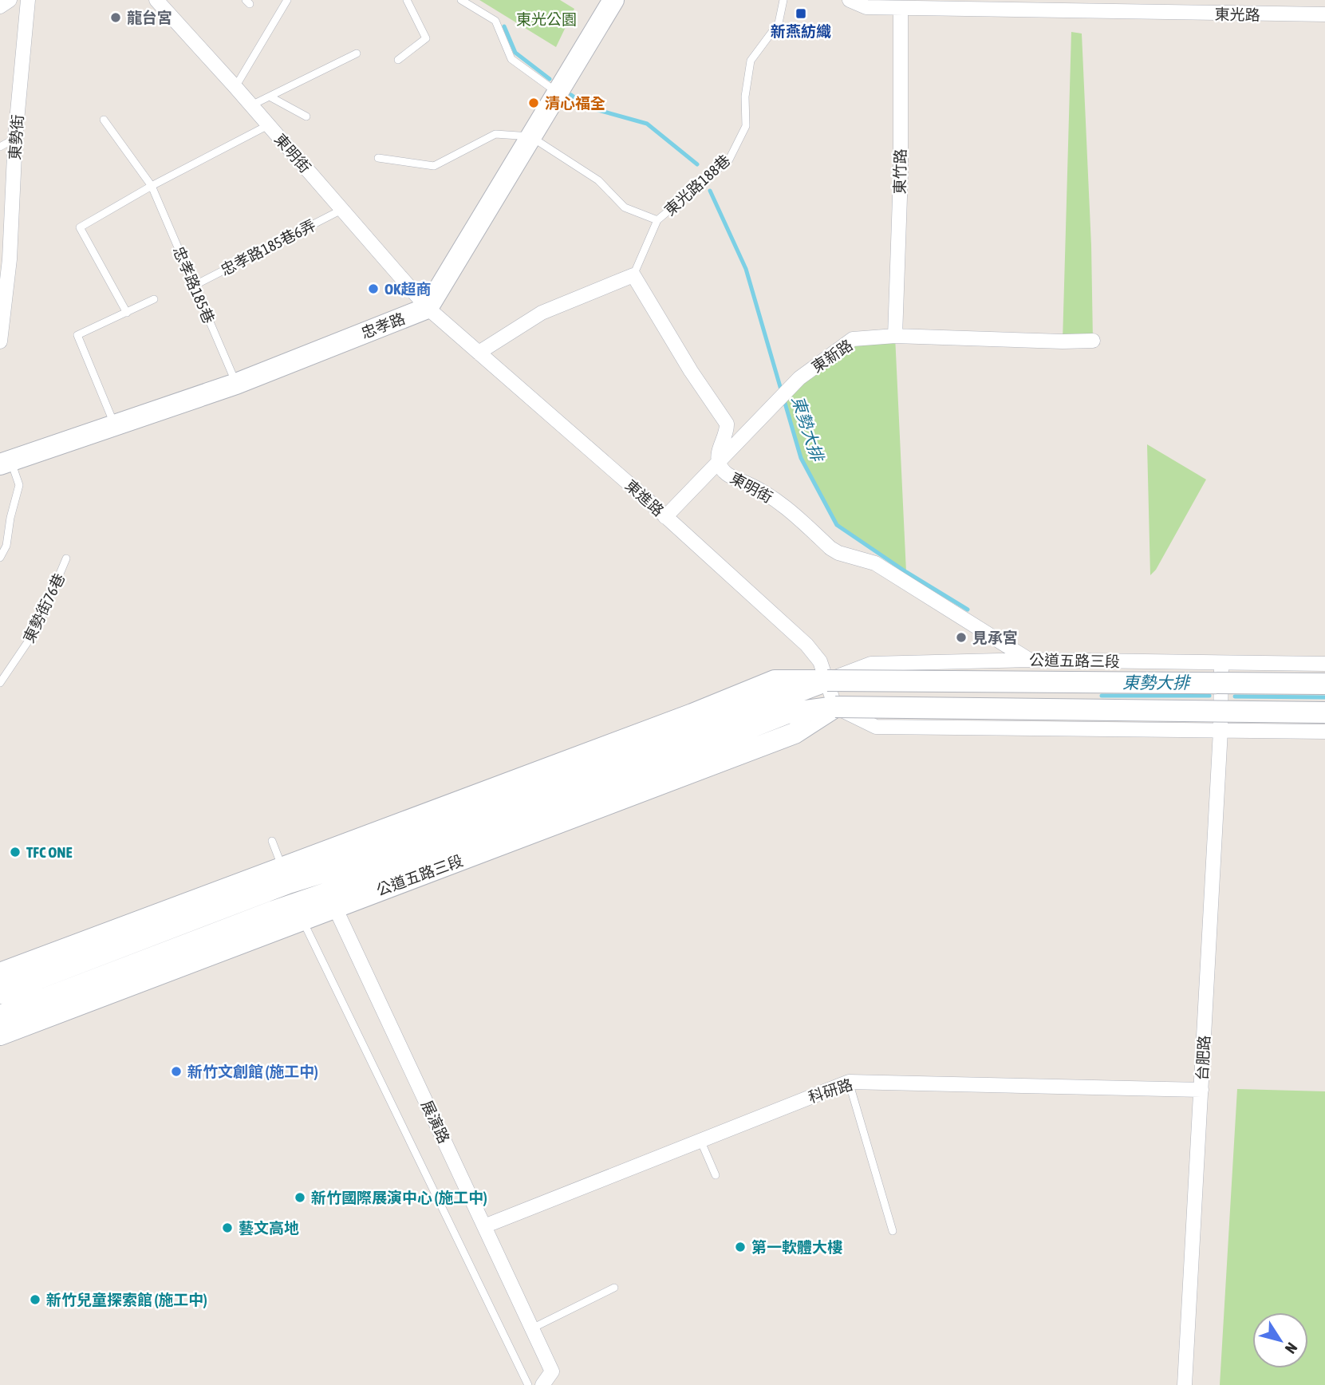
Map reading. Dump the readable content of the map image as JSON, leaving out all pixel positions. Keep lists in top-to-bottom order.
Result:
{
  "streets": {
    "street": [
      "東光路",
      "東勢街",
      "東明街",
      "東竹路",
      "忠孝路",
      "東新路",
      "東進路",
      "公道五路三段",
      "台肥路",
      "科研路",
      "展演路"
    ],
    "lane": [
      "東光路188巷",
      "忠孝路185巷6弄",
      "忠孝路185巷",
      "東勢街76巷"
    ]
  },
  "crossings": [
    ["東光路", "東竹路"],
    ["東明街", "東光路188巷"],
    ["東明街", "忠孝路185巷6弄"],
    ["東明街", "忠孝路"],
    ["東明街", "東新路"],
    ["東明街", "東進路"],
    ["東明街", "公道五路三段"],
    ["東竹路", "東新路"],
    ["忠孝路185巷6弄", "忠孝路185巷"],
    ["忠孝路185巷", "忠孝路"],
    ["忠孝路", "東進路"],
    ["東新路", "東進路"],
    ["東進路", "公道五路三段"],
    ["公道五路三段", "台肥路"],
    ["公道五路三段", "展演路"],
    ["台肥路", "科研路"],
    ["科研路", "展演路"]
  ],
  "water": ["東勢大排"],
  "parks": ["東光公園"],
  "places": {
    "transit": ["新燕紡織"],
    "other": [
      "龍台宮",
      "清心福全",
      "OK超商",
      "見承宮",
      "TFC ONE",
      "新竹文創館 (施工中)",
      "新竹國際展演中心 (施工中)",
      "藝文高地",
      "第一軟體大樓",
      "新竹兒童探索館 (施工中)"
    ]
  },
  "north": "bottom right"
}
